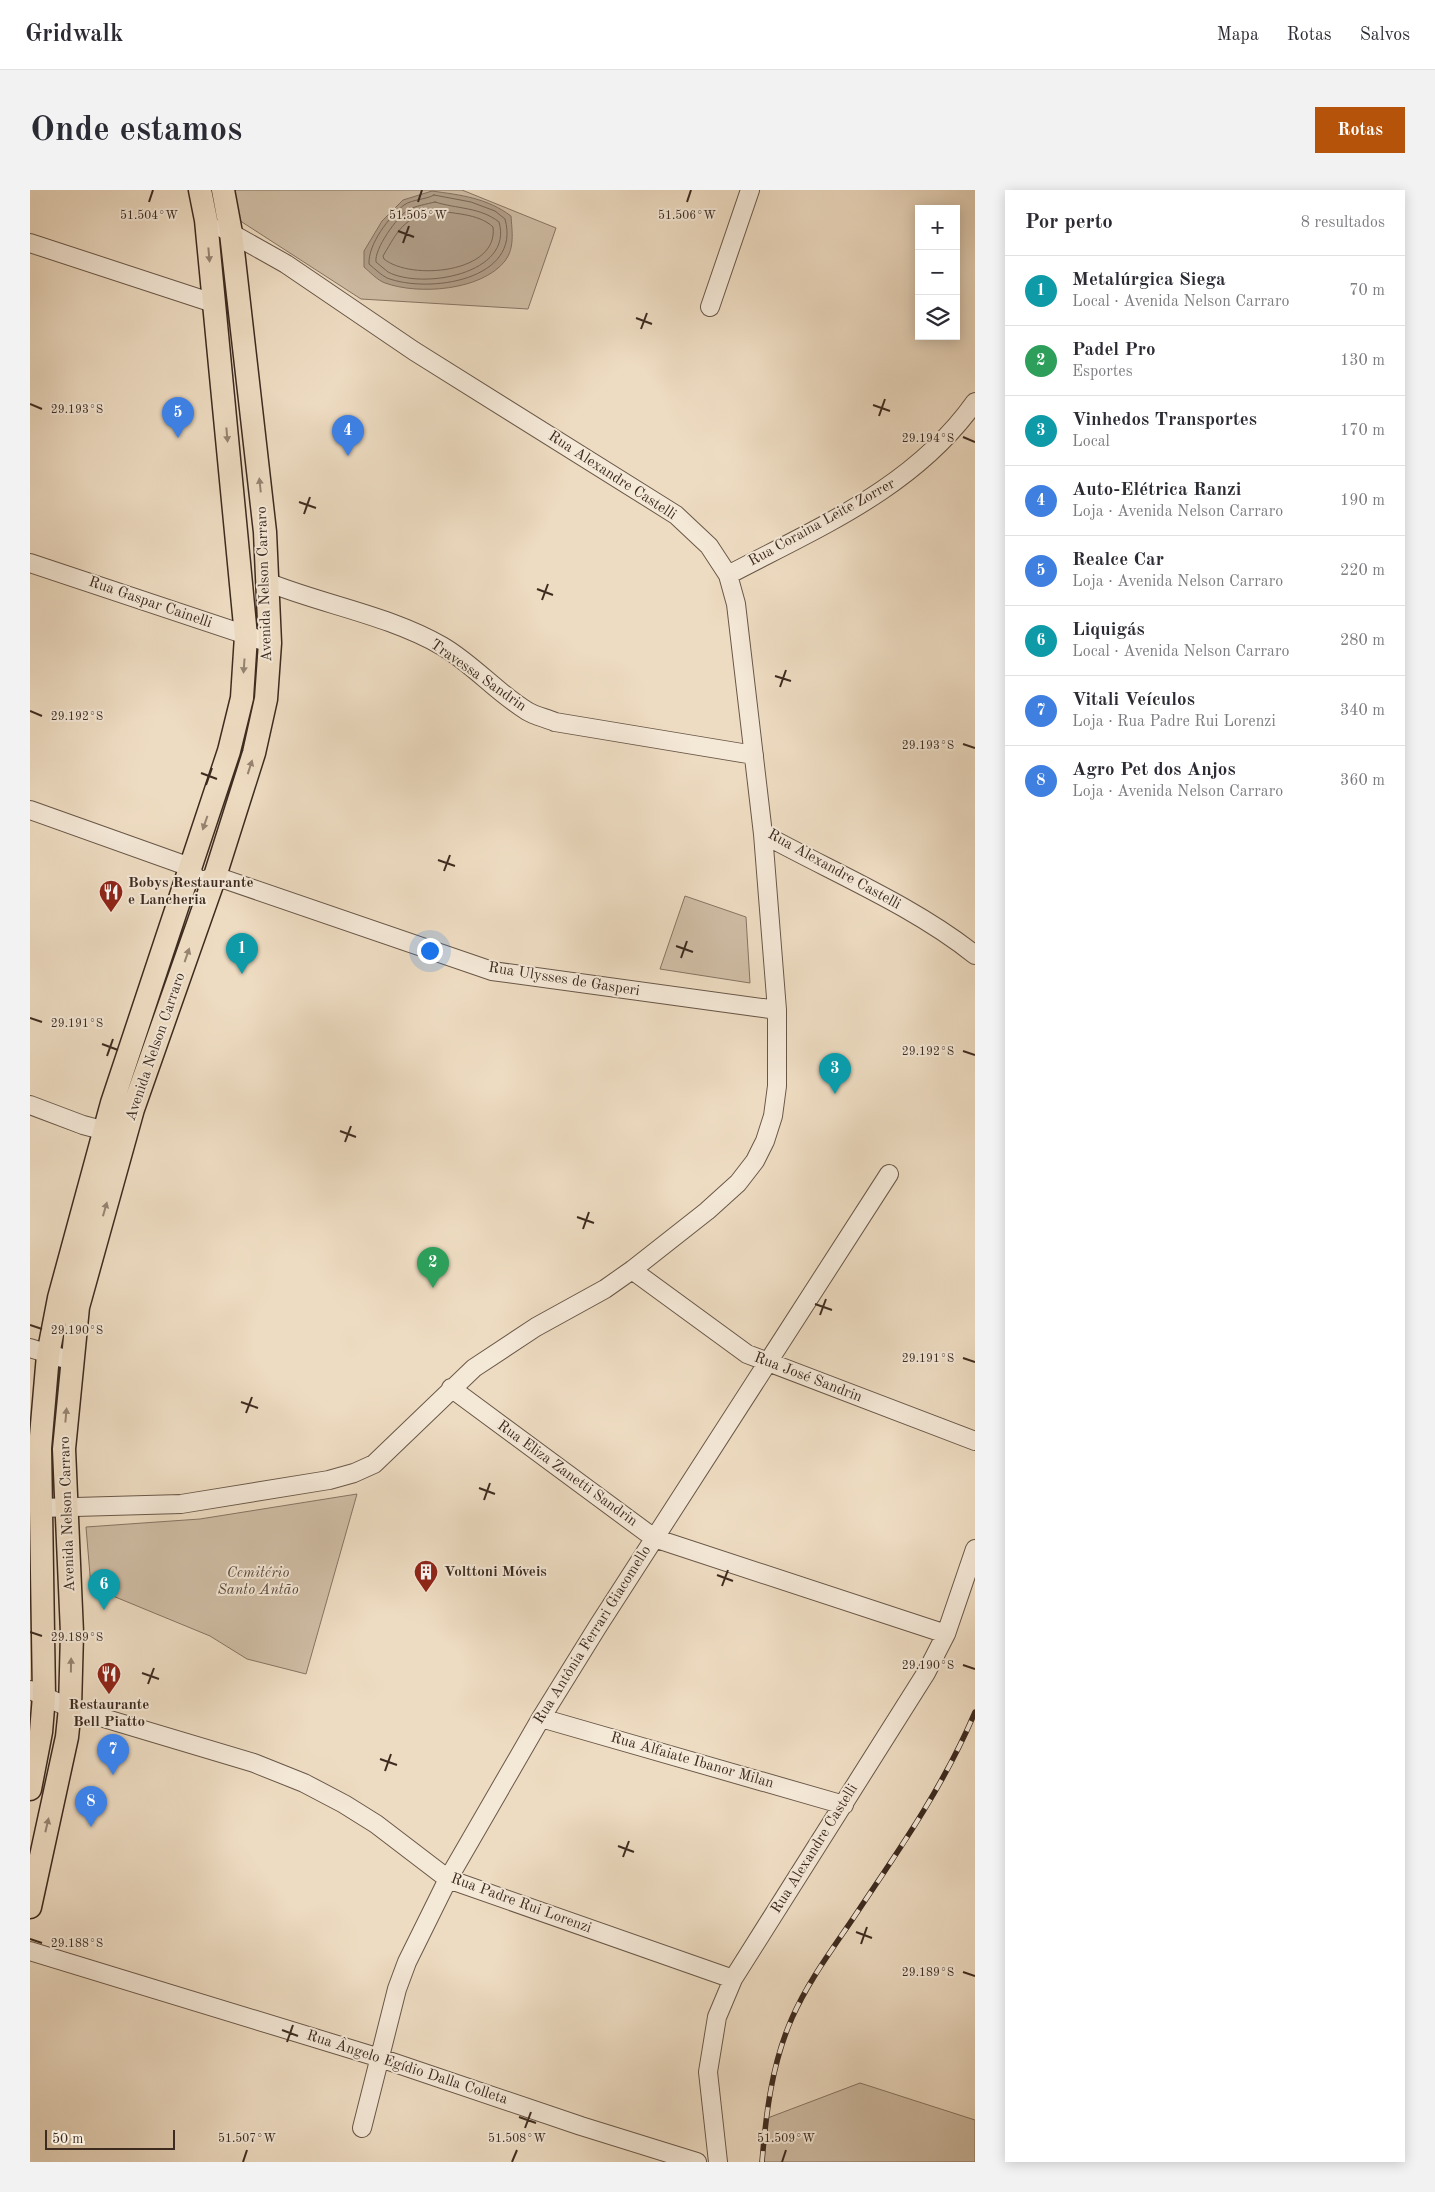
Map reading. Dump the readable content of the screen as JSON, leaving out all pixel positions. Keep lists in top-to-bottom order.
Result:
{
  "streets": {
    "main road": ["Avenida Nelson Carraro"],
    "street": [
      "Rua Alexandre Castelli",
      "Rua Coraina Leite Zorrer",
      "Rua Gaspar Cainelli",
      "Travessa Sandrin",
      "Rua Ulysses de Gasperi",
      "Rua José Sandrin",
      "Rua Eliza Zanetti Sandrin",
      "Rua Antônia Ferrari Giacomello",
      "Rua Alfaiate Ibanor Milan",
      "Rua Padre Rui Lorenzi",
      "Rua Ângelo Egídio Dalla Colleta"
    ]
  },
  "crossings": [
    ["Rua Alexandre Castelli", "Rua Coraina Leite Zorrer"],
    ["Rua Alexandre Castelli", "Avenida Nelson Carraro"],
    ["Rua Alexandre Castelli", "Travessa Sandrin"],
    ["Rua Alexandre Castelli", "Rua Eliza Zanetti Sandrin"],
    ["Rua Alexandre Castelli", "Rua Alfaiate Ibanor Milan"],
    ["Rua Alexandre Castelli", "Rua Padre Rui Lorenzi"],
    ["Avenida Nelson Carraro", "Rua Gaspar Cainelli"],
    ["Avenida Nelson Carraro", "Travessa Sandrin"],
    ["Avenida Nelson Carraro", "Rua Ulysses de Gasperi"],
    ["Avenida Nelson Carraro", "Rua Padre Rui Lorenzi"],
    ["Rua José Sandrin", "Rua Antônia Ferrari Giacomello"],
    ["Rua Eliza Zanetti Sandrin", "Rua Antônia Ferrari Giacomello"],
    ["Rua Antônia Ferrari Giacomello", "Rua Alfaiate Ibanor Milan"],
    ["Rua Antônia Ferrari Giacomello", "Rua Padre Rui Lorenzi"],
    ["Rua Antônia Ferrari Giacomello", "Rua Ângelo Egídio Dalla Colleta"]
  ],
  "parks": ["Cemitério Santo Antão"],
  "places": {
    "restaurant": ["Bobys Restaurante e Lancheria", "Restaurante Bell Piatto"],
    "building": ["Volttoni Móveis"]
  },
  "scale_bar": "50 m",
  "page": {
    "header": "Gridwalk",
    "nav": ["Mapa", "Rotas", "Salvos"],
    "buttons": "Rotas",
    "title": "Onde estamos",
    "heading": ["Por perto", "8 resultados"],
    "map_buttons": ["+", "−"],
    "list": [
      {
        "mark": "1",
        "name": "Metalúrgica Siega",
        "note": "Local · Avenida Nelson Carraro",
        "value": "70 m"
      },
      {
        "mark": "2",
        "name": "Padel Pro",
        "note": "Esportes",
        "value": "130 m"
      },
      {
        "mark": "3",
        "name": "Vinhedos Transportes",
        "note": "Local",
        "value": "170 m"
      },
      {
        "mark": "4",
        "name": "Auto-Elétrica Ranzi",
        "note": "Loja · Avenida Nelson Carraro",
        "value": "190 m"
      },
      {
        "mark": "5",
        "name": "Realce Car",
        "note": "Loja · Avenida Nelson Carraro",
        "value": "220 m"
      },
      {
        "mark": "6",
        "name": "Liquigás",
        "note": "Local · Avenida Nelson Carraro",
        "value": "280 m"
      },
      {
        "mark": "7",
        "name": "Vitali Veículos",
        "note": "Loja · Rua Padre Rui Lorenzi",
        "value": "340 m"
      },
      {
        "mark": "8",
        "name": "Agro Pet dos Anjos",
        "note": "Loja · Avenida Nelson Carraro",
        "value": "360 m"
      }
    ],
    "pins": [
      "5",
      "4",
      "1",
      "3",
      "2",
      "6",
      "7",
      "8"
    ],
    "scale": "50 m"
  },
  "coordinates": [
    "51.504°W",
    "51.505°W",
    "51.506°W",
    "29.193°S",
    "29.194°S",
    "29.192°S",
    "29.191°S",
    "29.190°S",
    "29.189°S",
    "29.188°S",
    "51.507°W",
    "51.508°W",
    "51.509°W"
  ]
}
